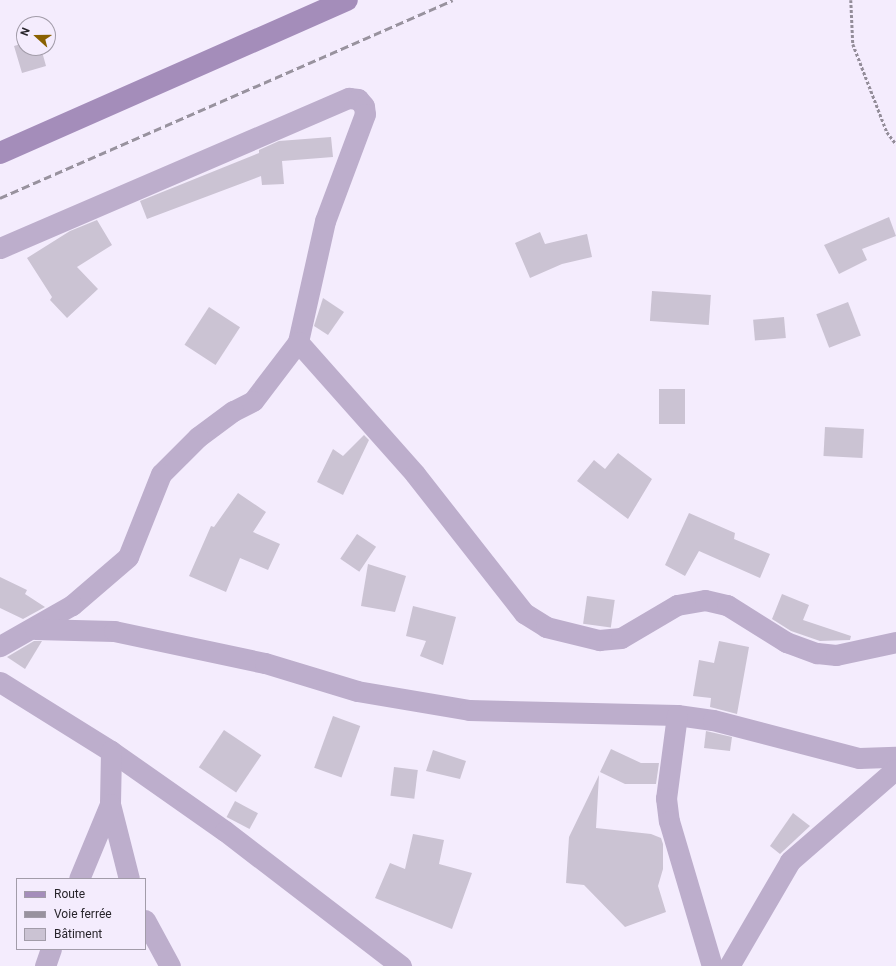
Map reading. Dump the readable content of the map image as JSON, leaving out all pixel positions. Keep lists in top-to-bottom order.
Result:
{
  "legend": ["Route", "Voie ferrée", "Bâtiment"],
  "north": "left"
}
